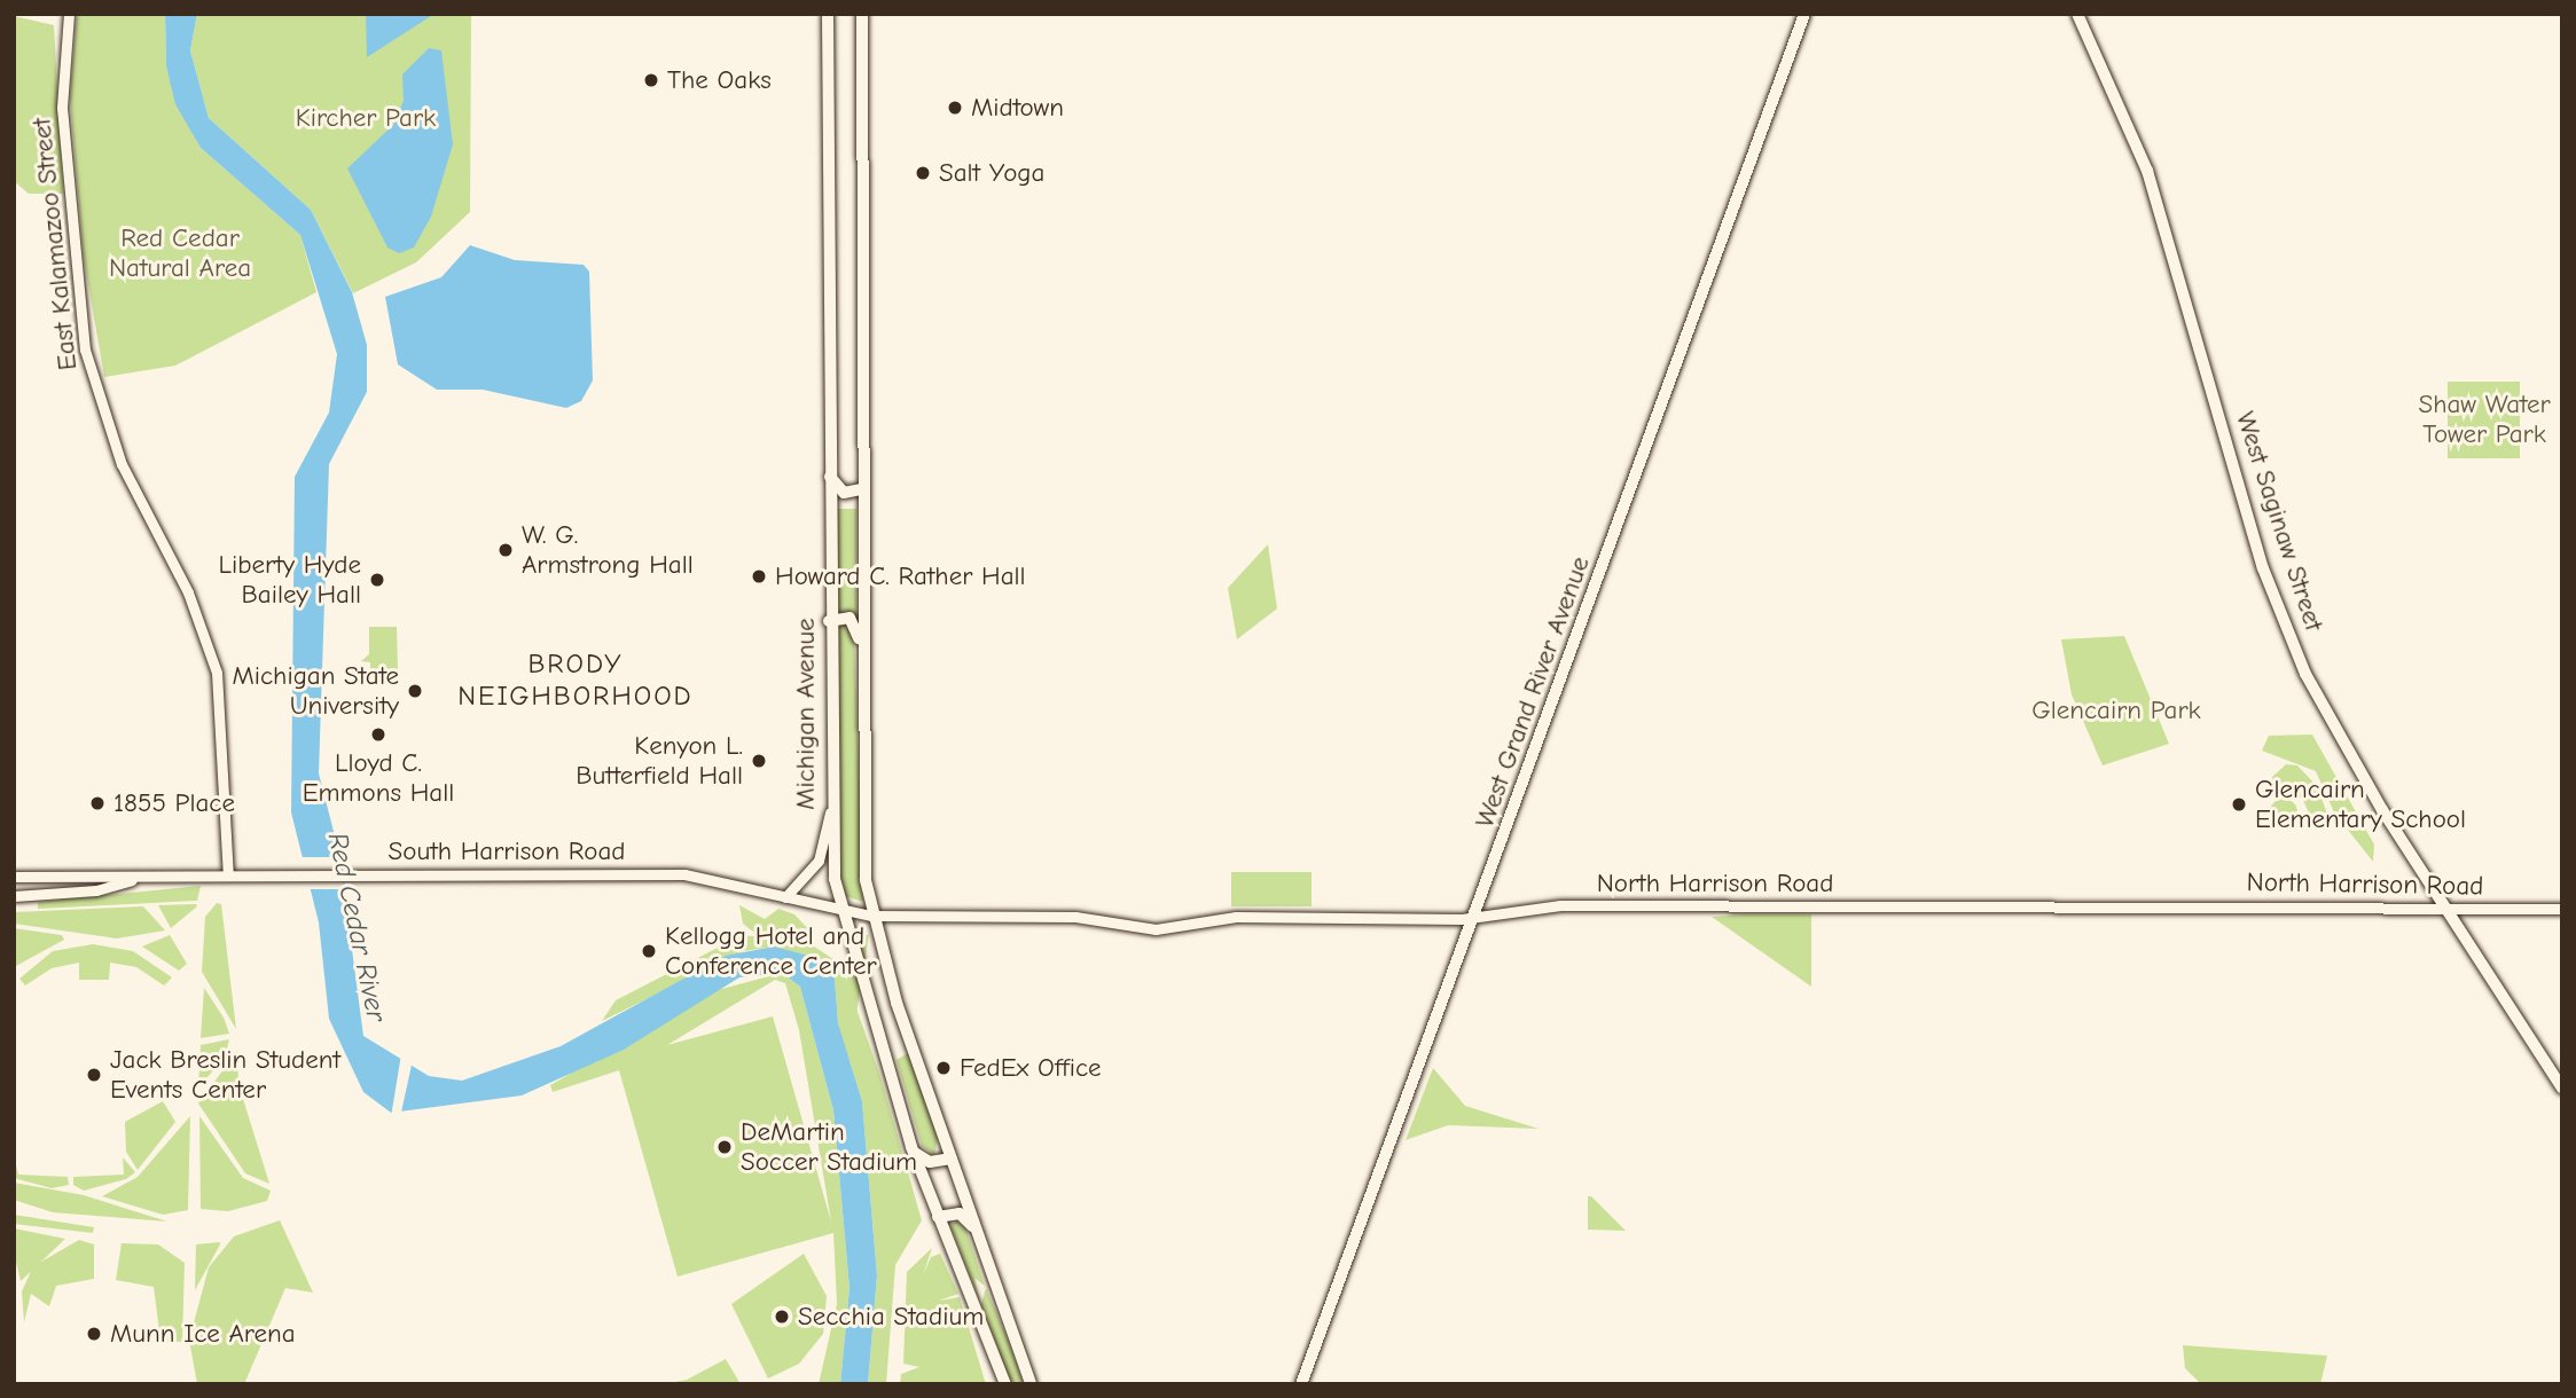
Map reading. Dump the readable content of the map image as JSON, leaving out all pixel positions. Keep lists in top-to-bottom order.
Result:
{
  "streets": {
    "main road": ["West Saginaw Street", "West Grand River Avenue", "Michigan Avenue"],
    "street": ["East Kalamazoo Street", "South Harrison Road", "North Harrison Road"]
  },
  "crossings": [
    ["East Kalamazoo Street", "South Harrison Road"],
    ["West Saginaw Street", "North Harrison Road"],
    ["West Grand River Avenue", "North Harrison Road"],
    ["Michigan Avenue", "South Harrison Road"],
    ["South Harrison Road", "North Harrison Road"]
  ],
  "districts": ["BRODY NEIGHBORHOOD"],
  "water": ["Red Cedar River"],
  "parks": [
    "Kircher Park",
    "Red Cedar Natural Area",
    "Shaw Water Tower Park",
    "Glencairn Park"
  ],
  "places": [
    "The Oaks",
    "Midtown",
    "Salt Yoga",
    "W. G. Armstrong Hall",
    "Howard C. Rather Hall",
    "Liberty Hyde Bailey Hall",
    "Michigan State University",
    "Lloyd C. Emmons Hall",
    "Kenyon L. Butterfield Hall",
    "1855 Place",
    "Glencairn Elementary School",
    "Kellogg Hotel and Conference Center",
    "FedEx Office",
    "Jack Breslin Student Events Center",
    "DeMartin Soccer Stadium",
    "Secchia Stadium",
    "Munn Ice Arena"
  ]
}
